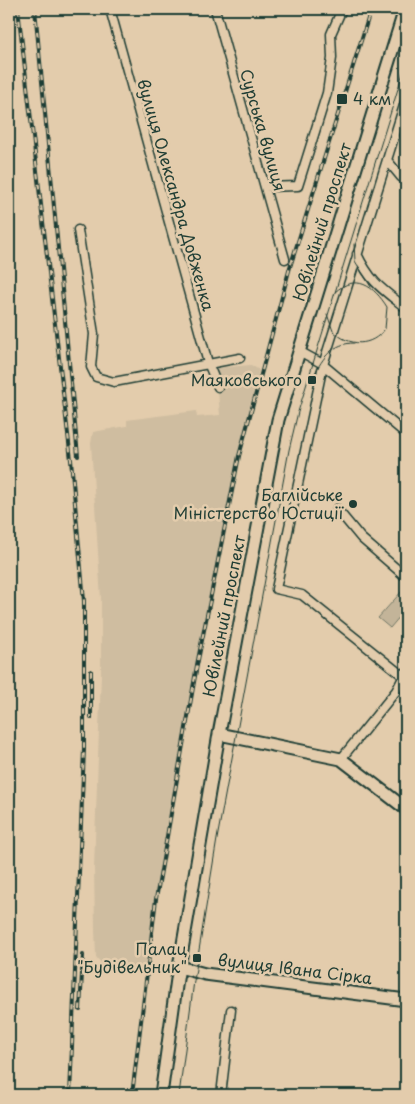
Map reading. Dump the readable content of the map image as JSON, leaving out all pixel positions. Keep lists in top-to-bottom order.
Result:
{
  "streets": {
    "main road": ["Ювілейний проспект", "вулиця Івана Сірка"],
    "street": ["Сурська вулиця", "вулиця Олександра Довженка"]
  },
  "crossings": [
    ["Ювілейний проспект", "вулиця Івана Сірка"]
  ],
  "places": {
    "transit": ["4 км", "Маяковського", "Палац \"Будівельник\""],
    "other": ["Баглійське Міністерство Юстиції"]
  }
}
